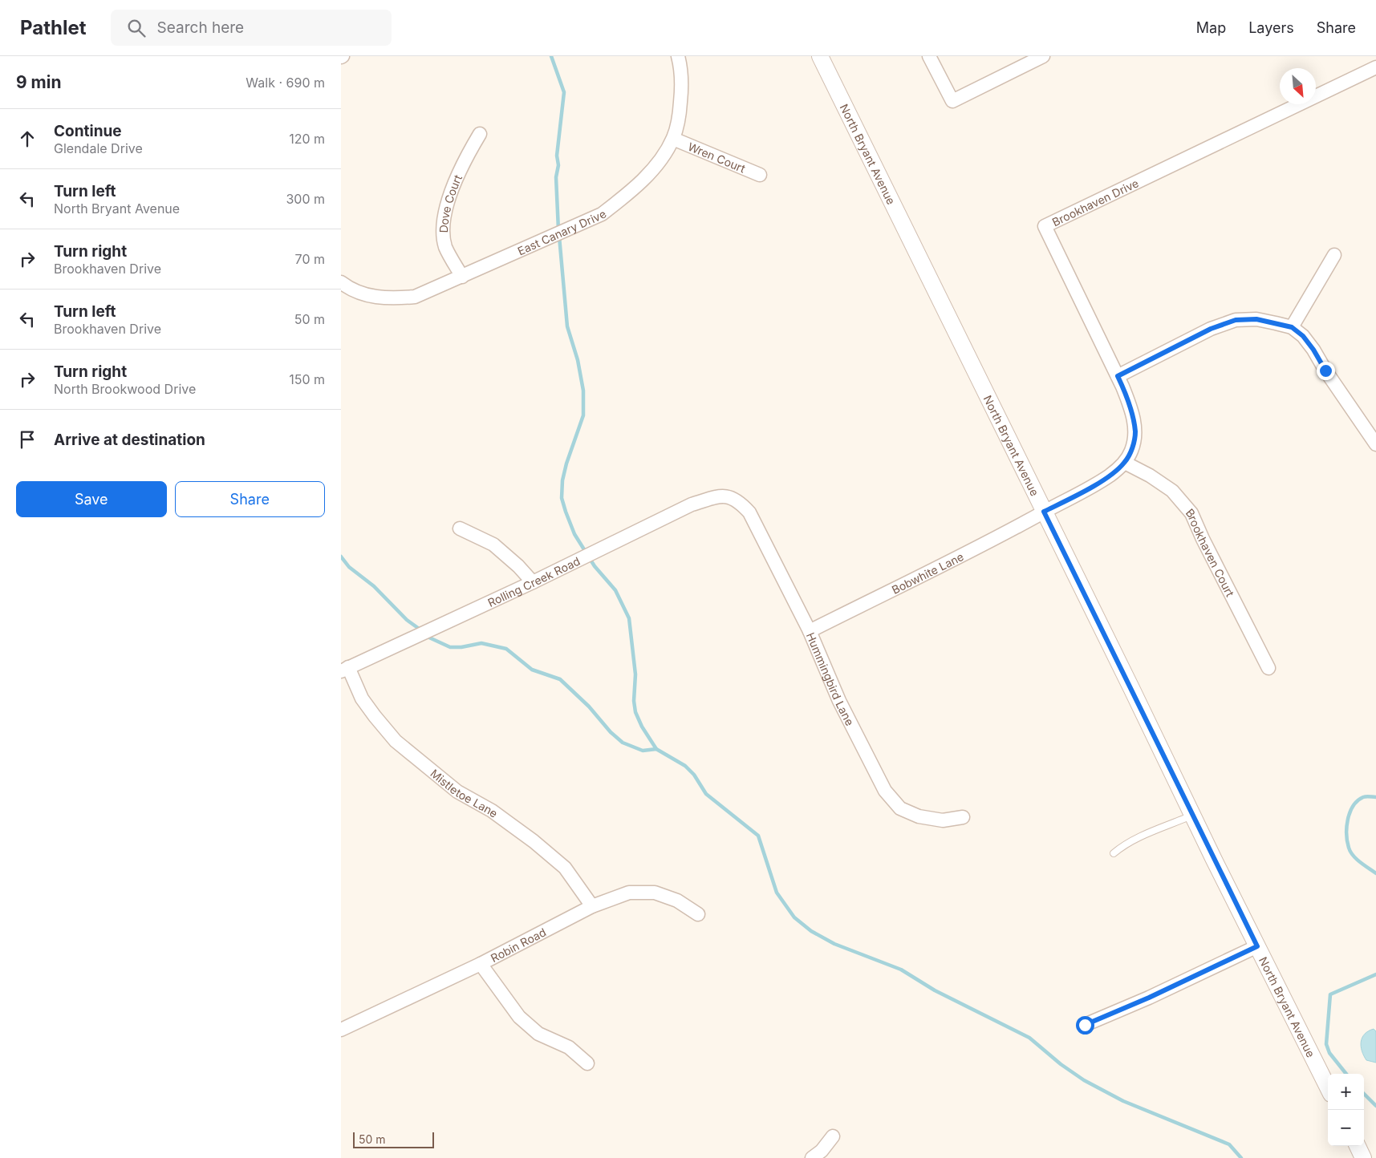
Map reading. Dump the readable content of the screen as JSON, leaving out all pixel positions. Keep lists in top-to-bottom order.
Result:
{
  "streets": {
    "street": [
      "North Bryant Avenue",
      "Wren Court",
      "Brookhaven Drive",
      "Dove Court",
      "East Canary Drive",
      "Brookhaven Court",
      "Bobwhite Lane",
      "Rolling Creek Road",
      "Hummingbird Lane",
      "Mistletoe Lane",
      "Robin Road"
    ]
  },
  "crossings": [
    ["North Bryant Avenue", "Brookhaven Drive"],
    ["North Bryant Avenue", "Bobwhite Lane"],
    ["Wren Court", "East Canary Drive"],
    ["Brookhaven Drive", "Brookhaven Court"],
    ["Brookhaven Drive", "Bobwhite Lane"],
    ["Dove Court", "East Canary Drive"],
    ["Bobwhite Lane", "Hummingbird Lane"],
    ["Rolling Creek Road", "Hummingbird Lane"],
    ["Rolling Creek Road", "Mistletoe Lane"],
    ["Mistletoe Lane", "Robin Road"]
  ],
  "scale_bar": "50 m",
  "north": "bottom right",
  "page": {
    "header": "Pathlet",
    "search": "Search here",
    "nav": ["Map", "Layers", "Share"],
    "heading": ["9 min", "Walk · 690 m"],
    "list": [
      ["Continue", "Glendale Drive", "120 m"],
      ["Turn left", "North Bryant Avenue", "300 m"],
      ["Turn right", "Brookhaven Drive", "70 m"],
      ["Turn left", "Brookhaven Drive", "50 m"],
      ["Turn right", "North Brookwood Drive", "150 m"],
      "Arrive at destination"
    ],
    "buttons": ["Save", "Share"],
    "map_buttons": ["+", "−"],
    "scale": "50 m"
  }
}
